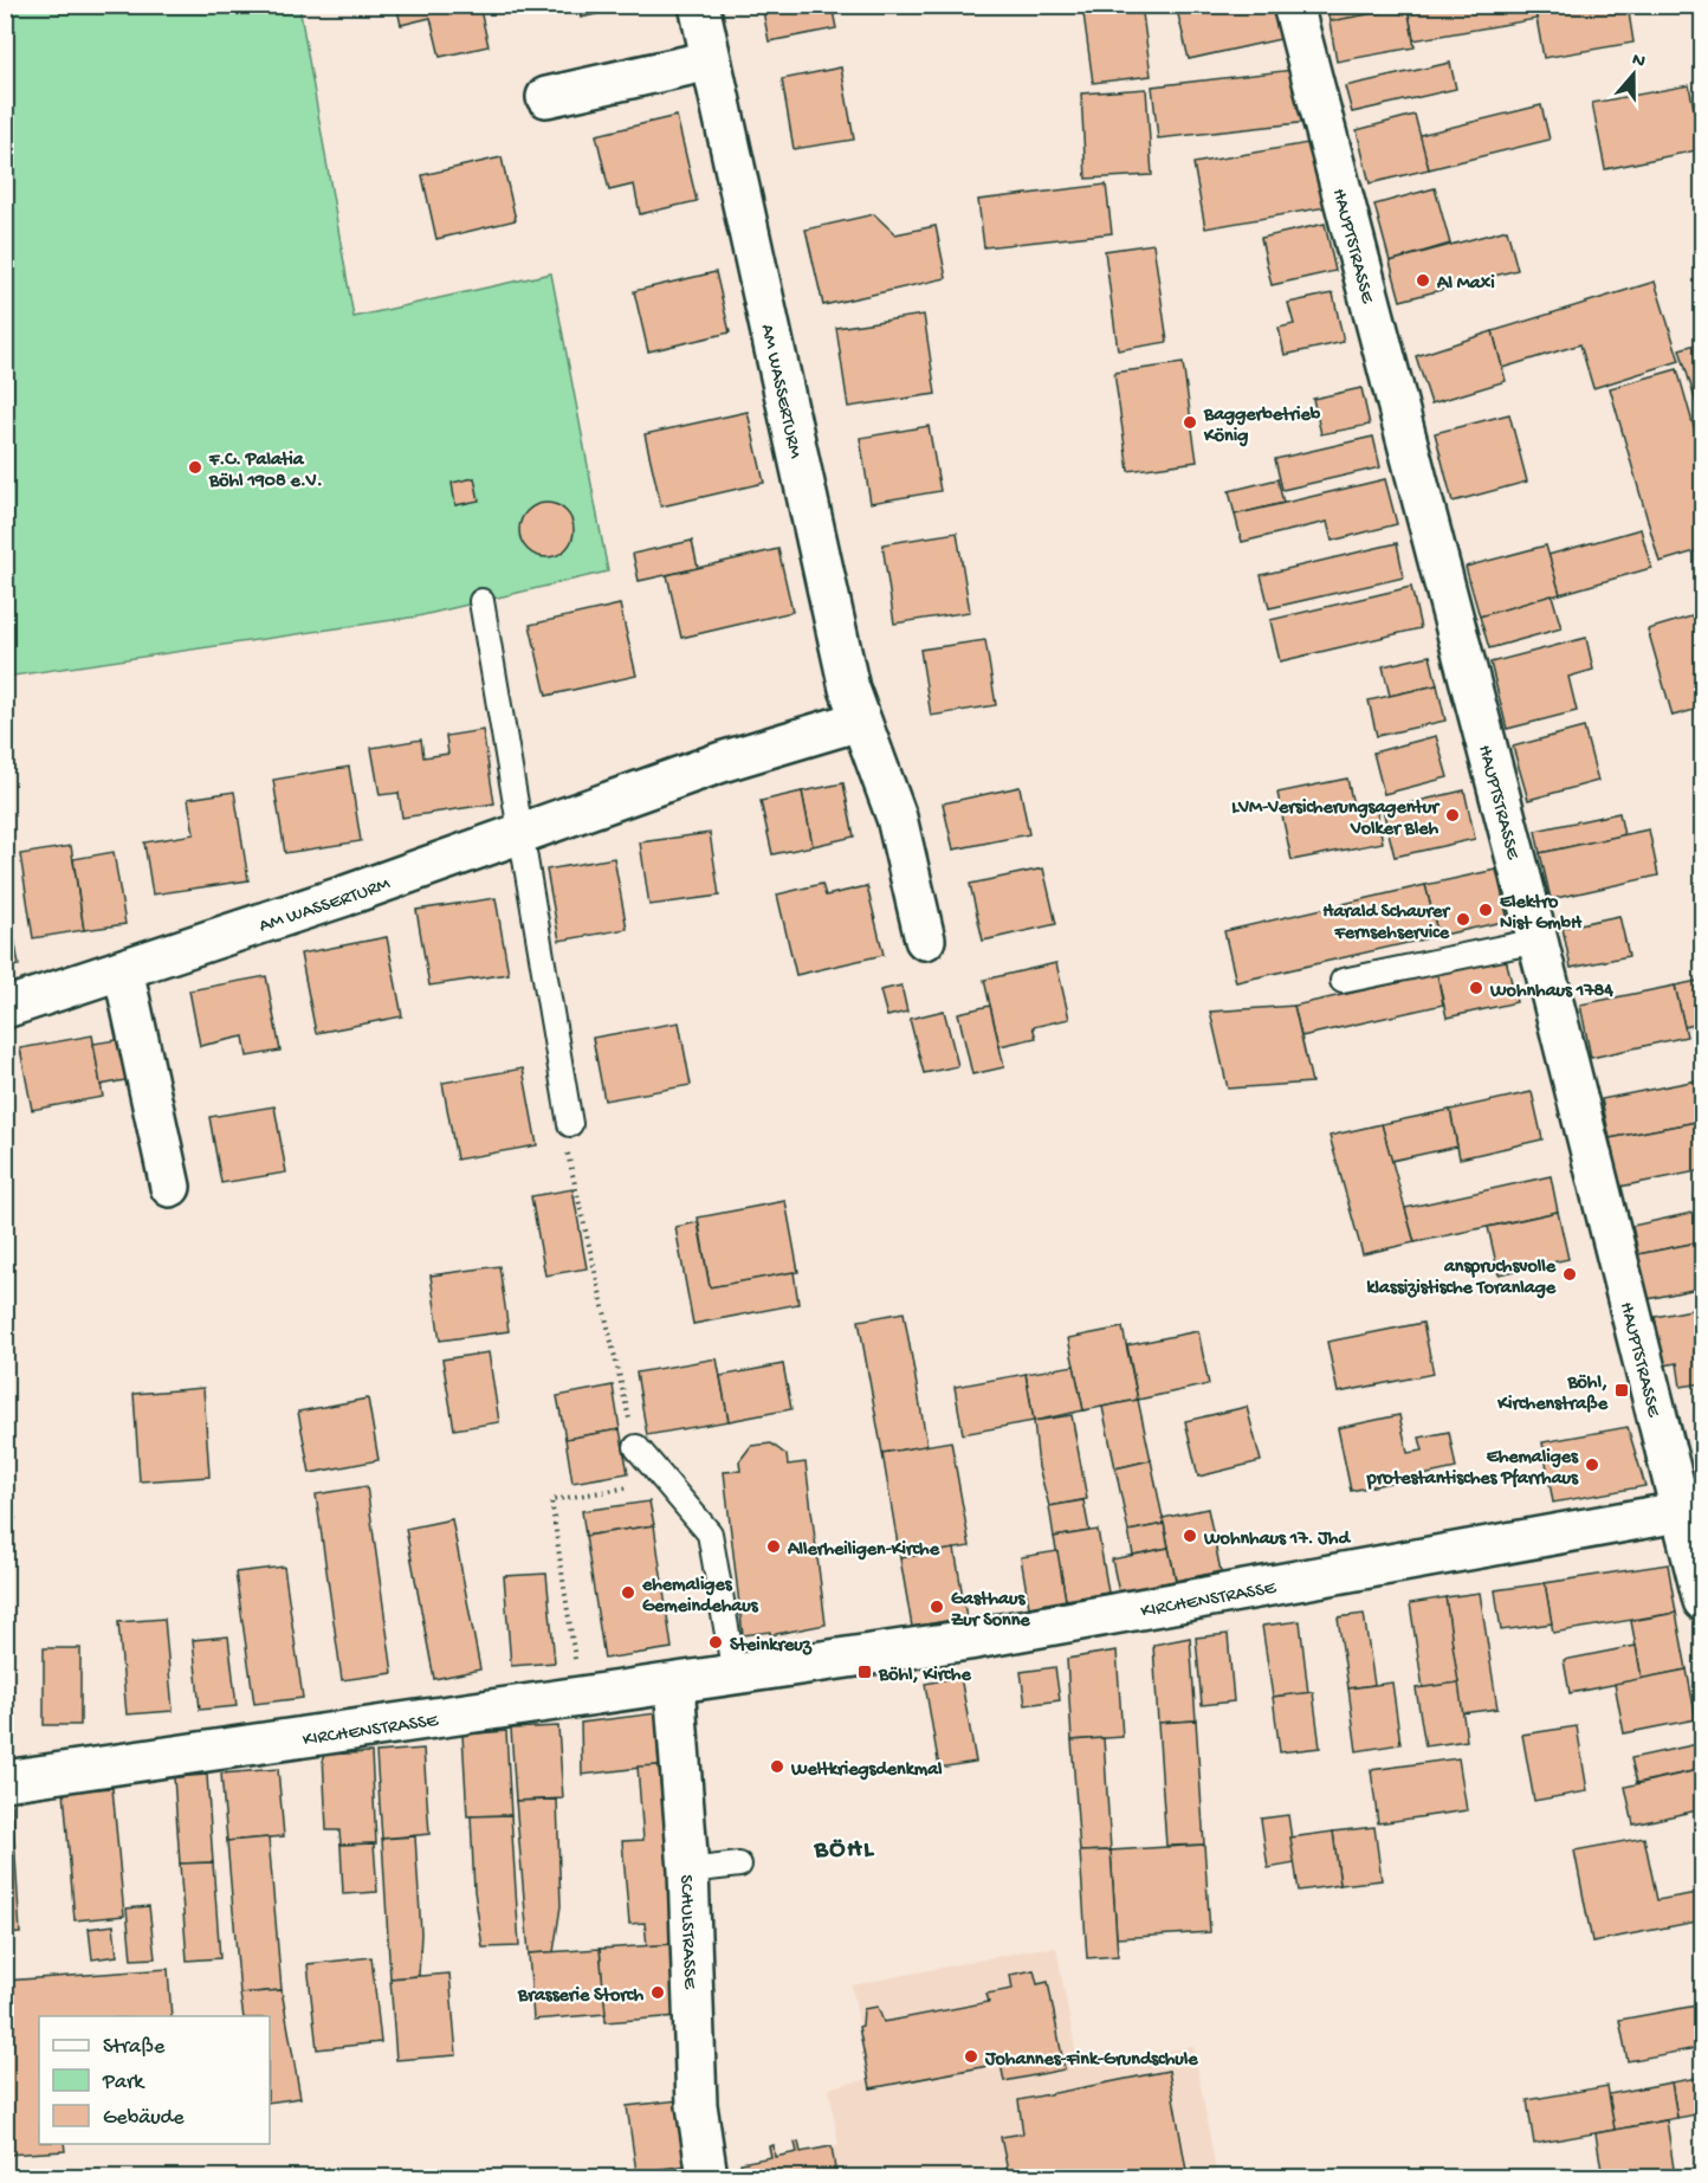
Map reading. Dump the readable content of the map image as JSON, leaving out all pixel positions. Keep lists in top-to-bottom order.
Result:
{
  "streets": {
    "street": [
      "HAUPTSTRASSE",
      "AM WASSERTURM",
      "KIRCHENSTRASSE",
      "SCHULSTRASSE"
    ]
  },
  "crossings": [
    ["HAUPTSTRASSE", "KIRCHENSTRASSE"],
    ["KIRCHENSTRASSE", "SCHULSTRASSE"]
  ],
  "districts": ["BÖHL"],
  "places": {
    "other": [
      "Al Maxi",
      "Baggerbetrieb König",
      "F.C. Palatia Böhl 1908 e.V.",
      "LVM-Versicherungsagentur Volker Bleh",
      "Elektro Nist GmbH",
      "Harald Schaurer Fernsehservice",
      "Wohnhaus 1784",
      "anspruchsvolle klassizistische Toranlage",
      "Ehemaliges protestantisches Pfarrhaus",
      "Wohnhaus 17. Jhd",
      "Allerheiligen-Kirche",
      "ehemaliges Gemeindehaus",
      "Gasthaus Zur Sonne",
      "Steinkreuz",
      "Weltkriegsdenkmal",
      "Brasserie Storch",
      "Johannes-Fink-Grundschule"
    ],
    "transit": ["Böhl, Kirchenstraße", "Böhl, Kirche"]
  },
  "legend": ["Straße", "Park", "Gebäude"],
  "north": "top"
}
